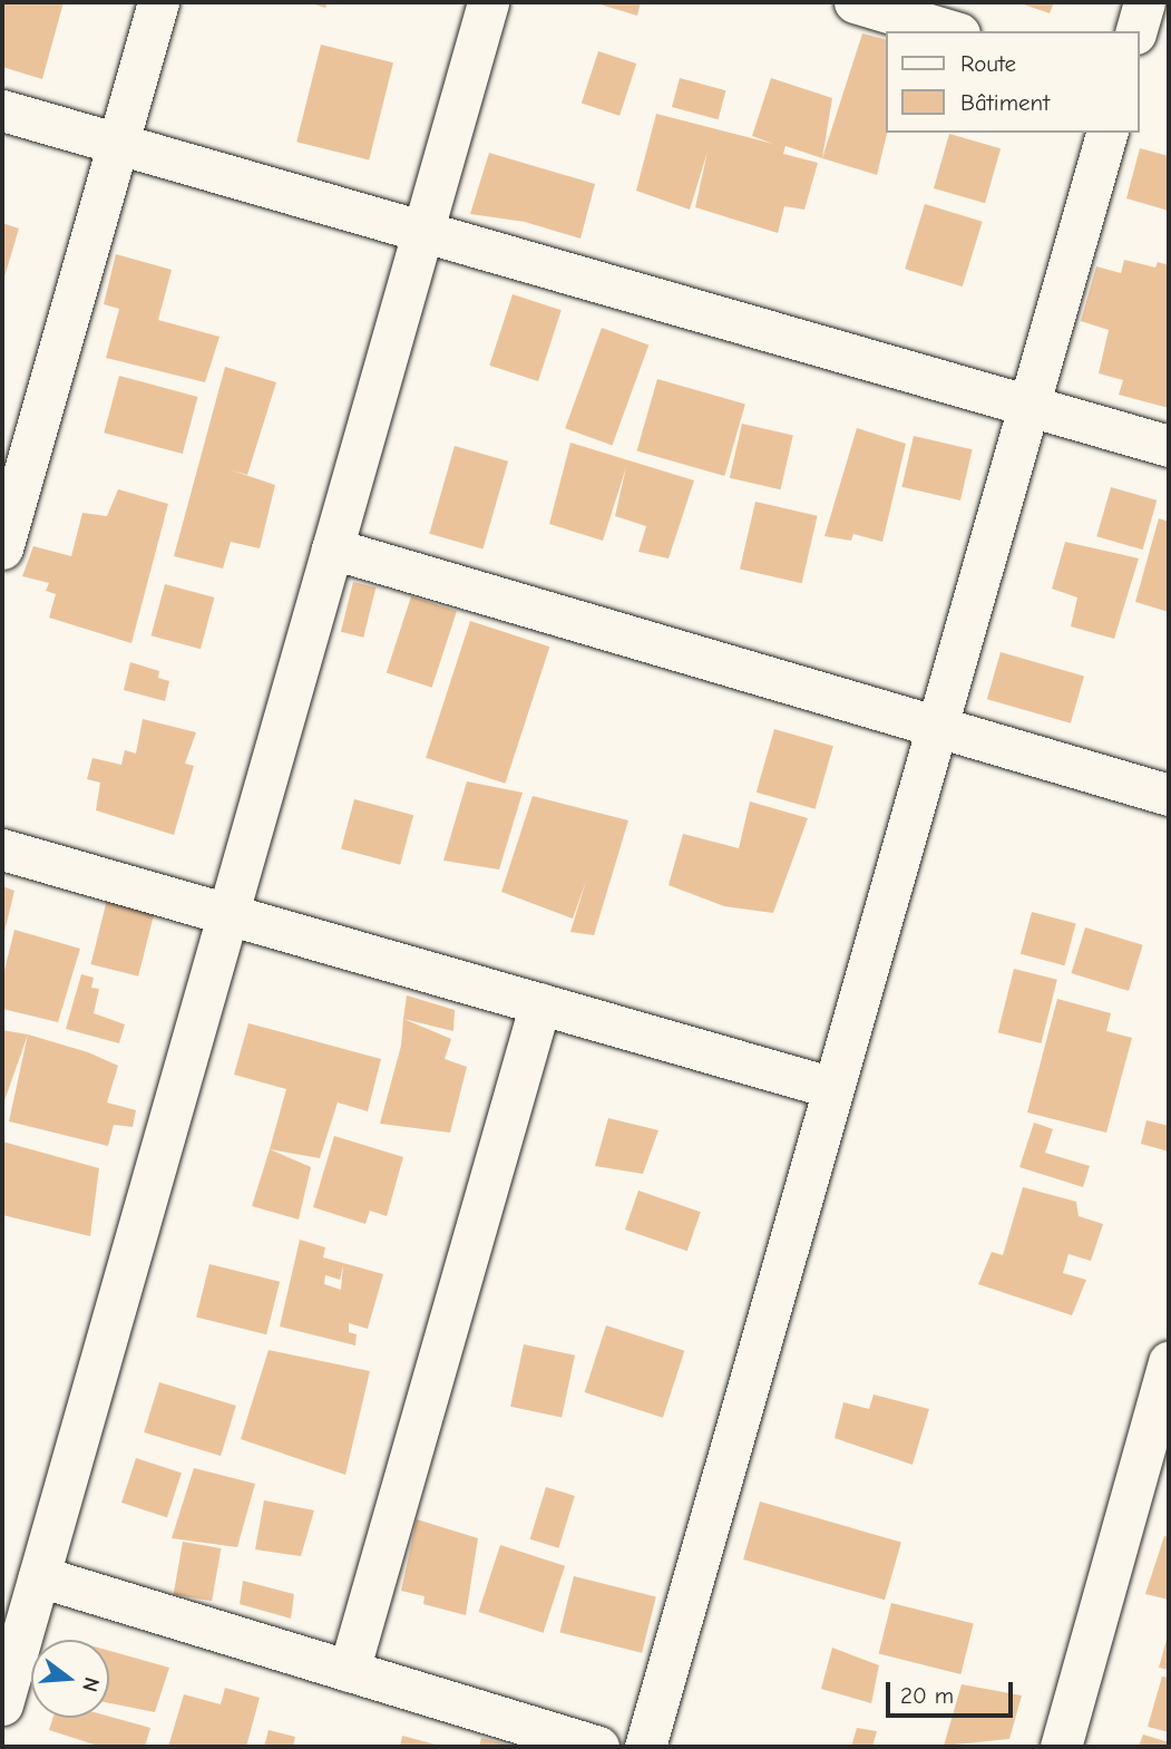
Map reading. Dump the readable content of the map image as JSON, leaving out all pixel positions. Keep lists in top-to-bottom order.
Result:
{
  "legend": ["Route", "Bâtiment"],
  "scale_bar": "20 m",
  "north": "right"
}
